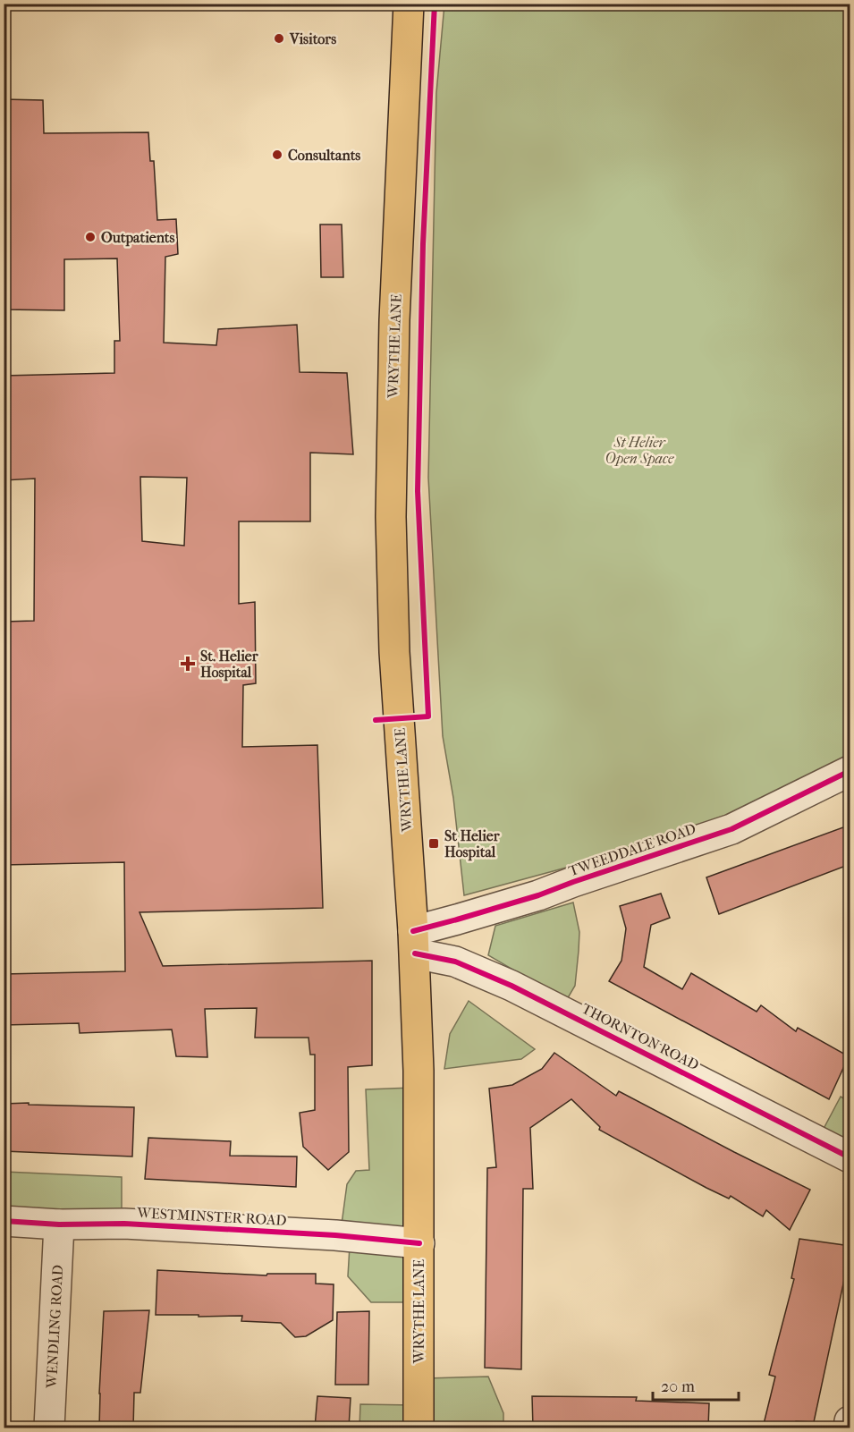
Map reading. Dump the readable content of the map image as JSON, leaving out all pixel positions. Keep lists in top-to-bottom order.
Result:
{
  "streets": {
    "main road": ["WRYTHE LANE"],
    "street": [
      "TWEEDDALE ROAD",
      "THORNTON ROAD",
      "WESTMINSTER ROAD",
      "WENDLING ROAD"
    ]
  },
  "crossings": [
    ["WRYTHE LANE", "TWEEDDALE ROAD"],
    ["WRYTHE LANE", "THORNTON ROAD"],
    ["WRYTHE LANE", "WESTMINSTER ROAD"],
    ["TWEEDDALE ROAD", "THORNTON ROAD"],
    ["WESTMINSTER ROAD", "WENDLING ROAD"]
  ],
  "parks": ["St Helier Open Space"],
  "places": {
    "other": ["Visitors", "Consultants", "Outpatients"],
    "health": ["St. Helier Hospital"],
    "transit": ["St Helier Hospital"]
  },
  "scale_bar": "20 m"
}
